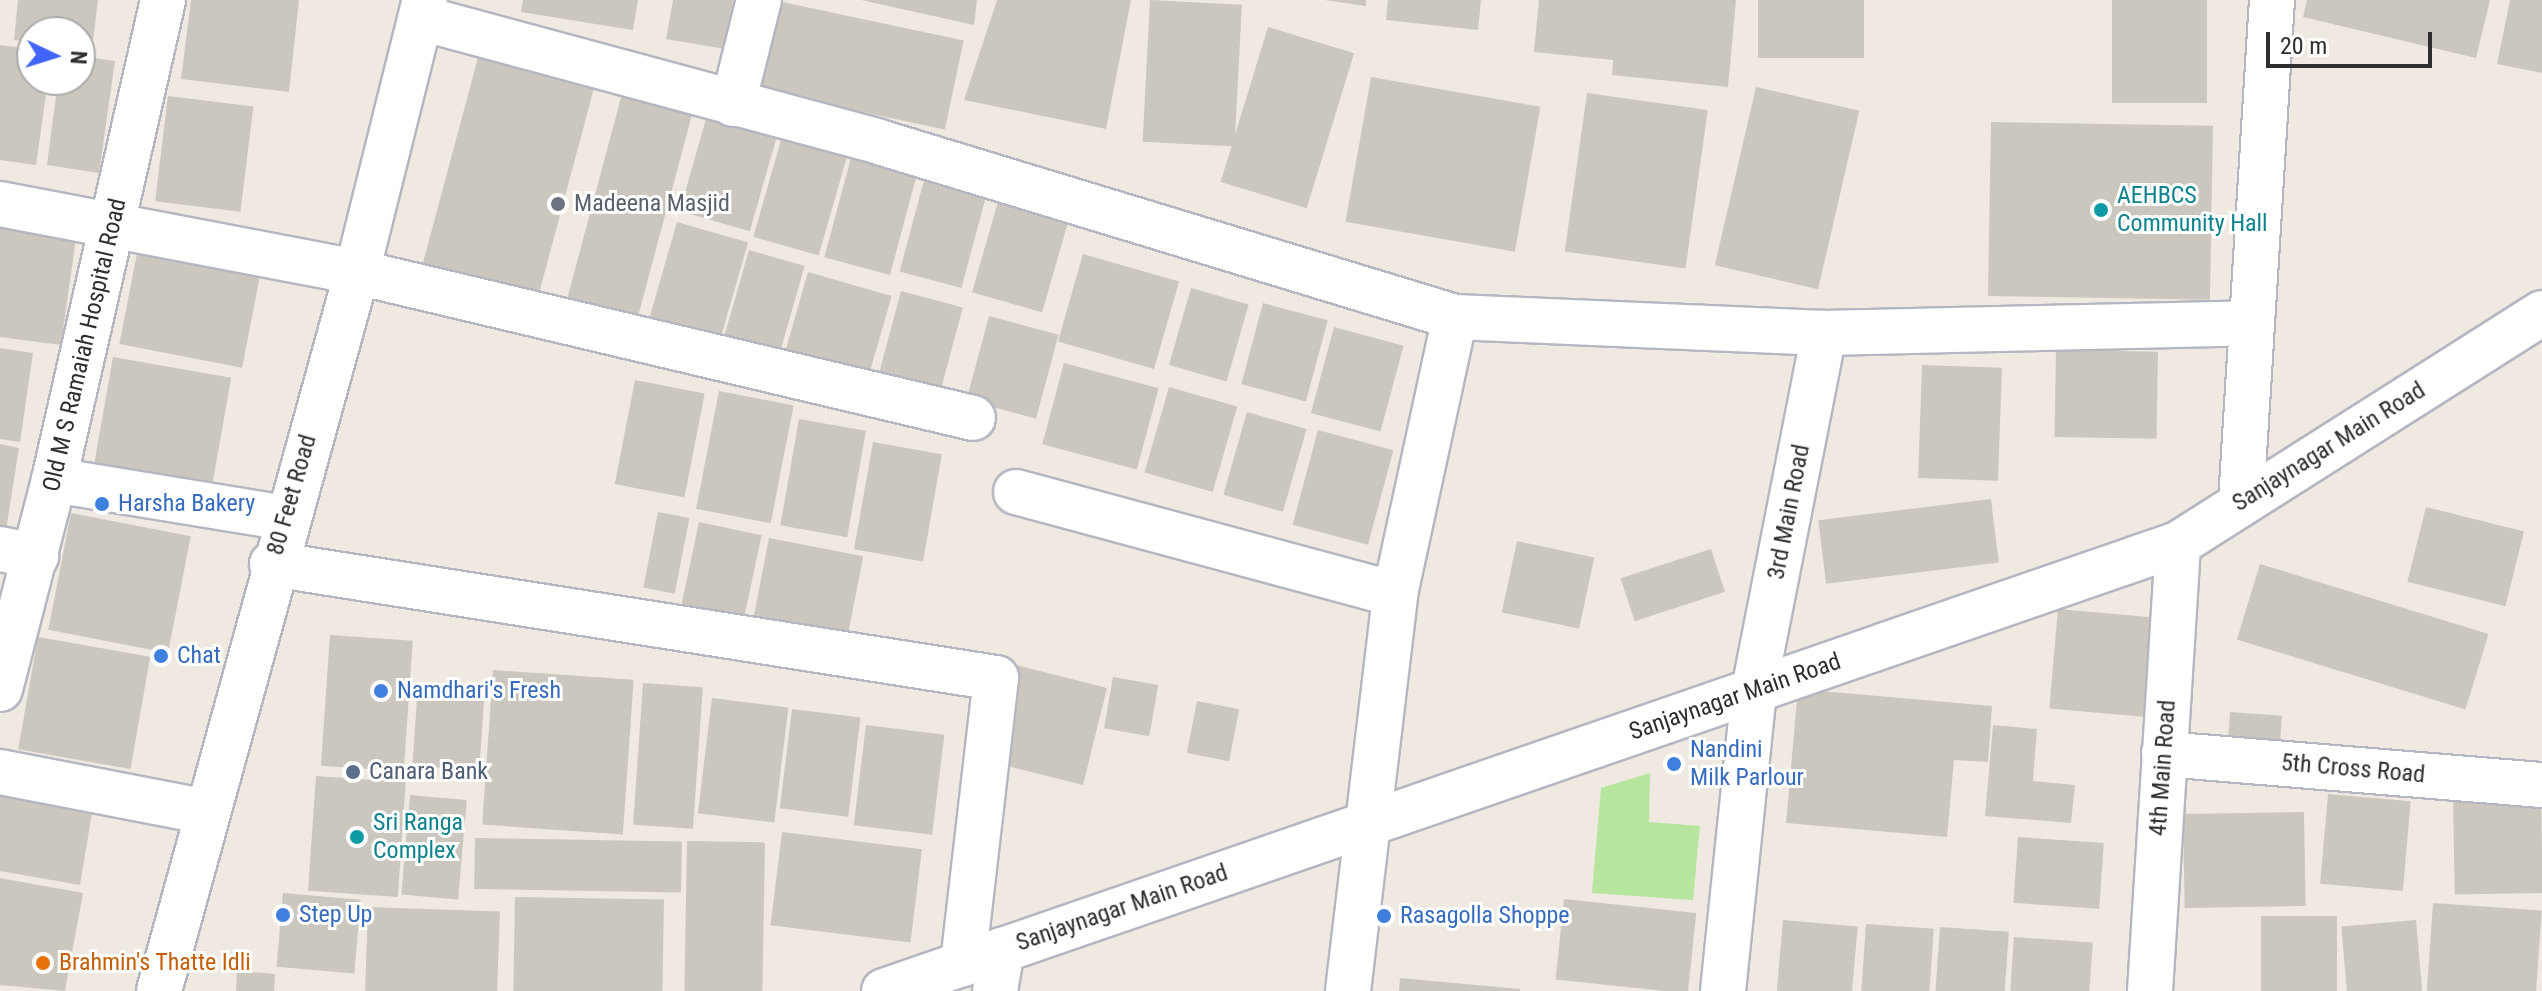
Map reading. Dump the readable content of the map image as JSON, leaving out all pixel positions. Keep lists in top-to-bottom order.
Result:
{
  "streets": {
    "street": [
      "Old M S Ramaiah Hospital Road",
      "Sanjaynagar Main Road",
      "80 Feet Road",
      "3rd Main Road",
      "4th Main Road",
      "5th Cross Road"
    ]
  },
  "crossings": [
    ["Sanjaynagar Main Road", "3rd Main Road"],
    ["Sanjaynagar Main Road", "4th Main Road"],
    ["4th Main Road", "5th Cross Road"]
  ],
  "places": [
    "Madeena Masjid",
    "AEHBCS Community Hall",
    "Harsha Bakery",
    "Chat",
    "Namdhari's Fresh",
    "Nandini Milk Parlour",
    "Canara Bank",
    "Sri Ranga Complex",
    "Step Up",
    "Rasagolla Shoppe",
    "Brahmin's Thatte Idli"
  ],
  "scale_bar": "20 m",
  "north": "right"
}
